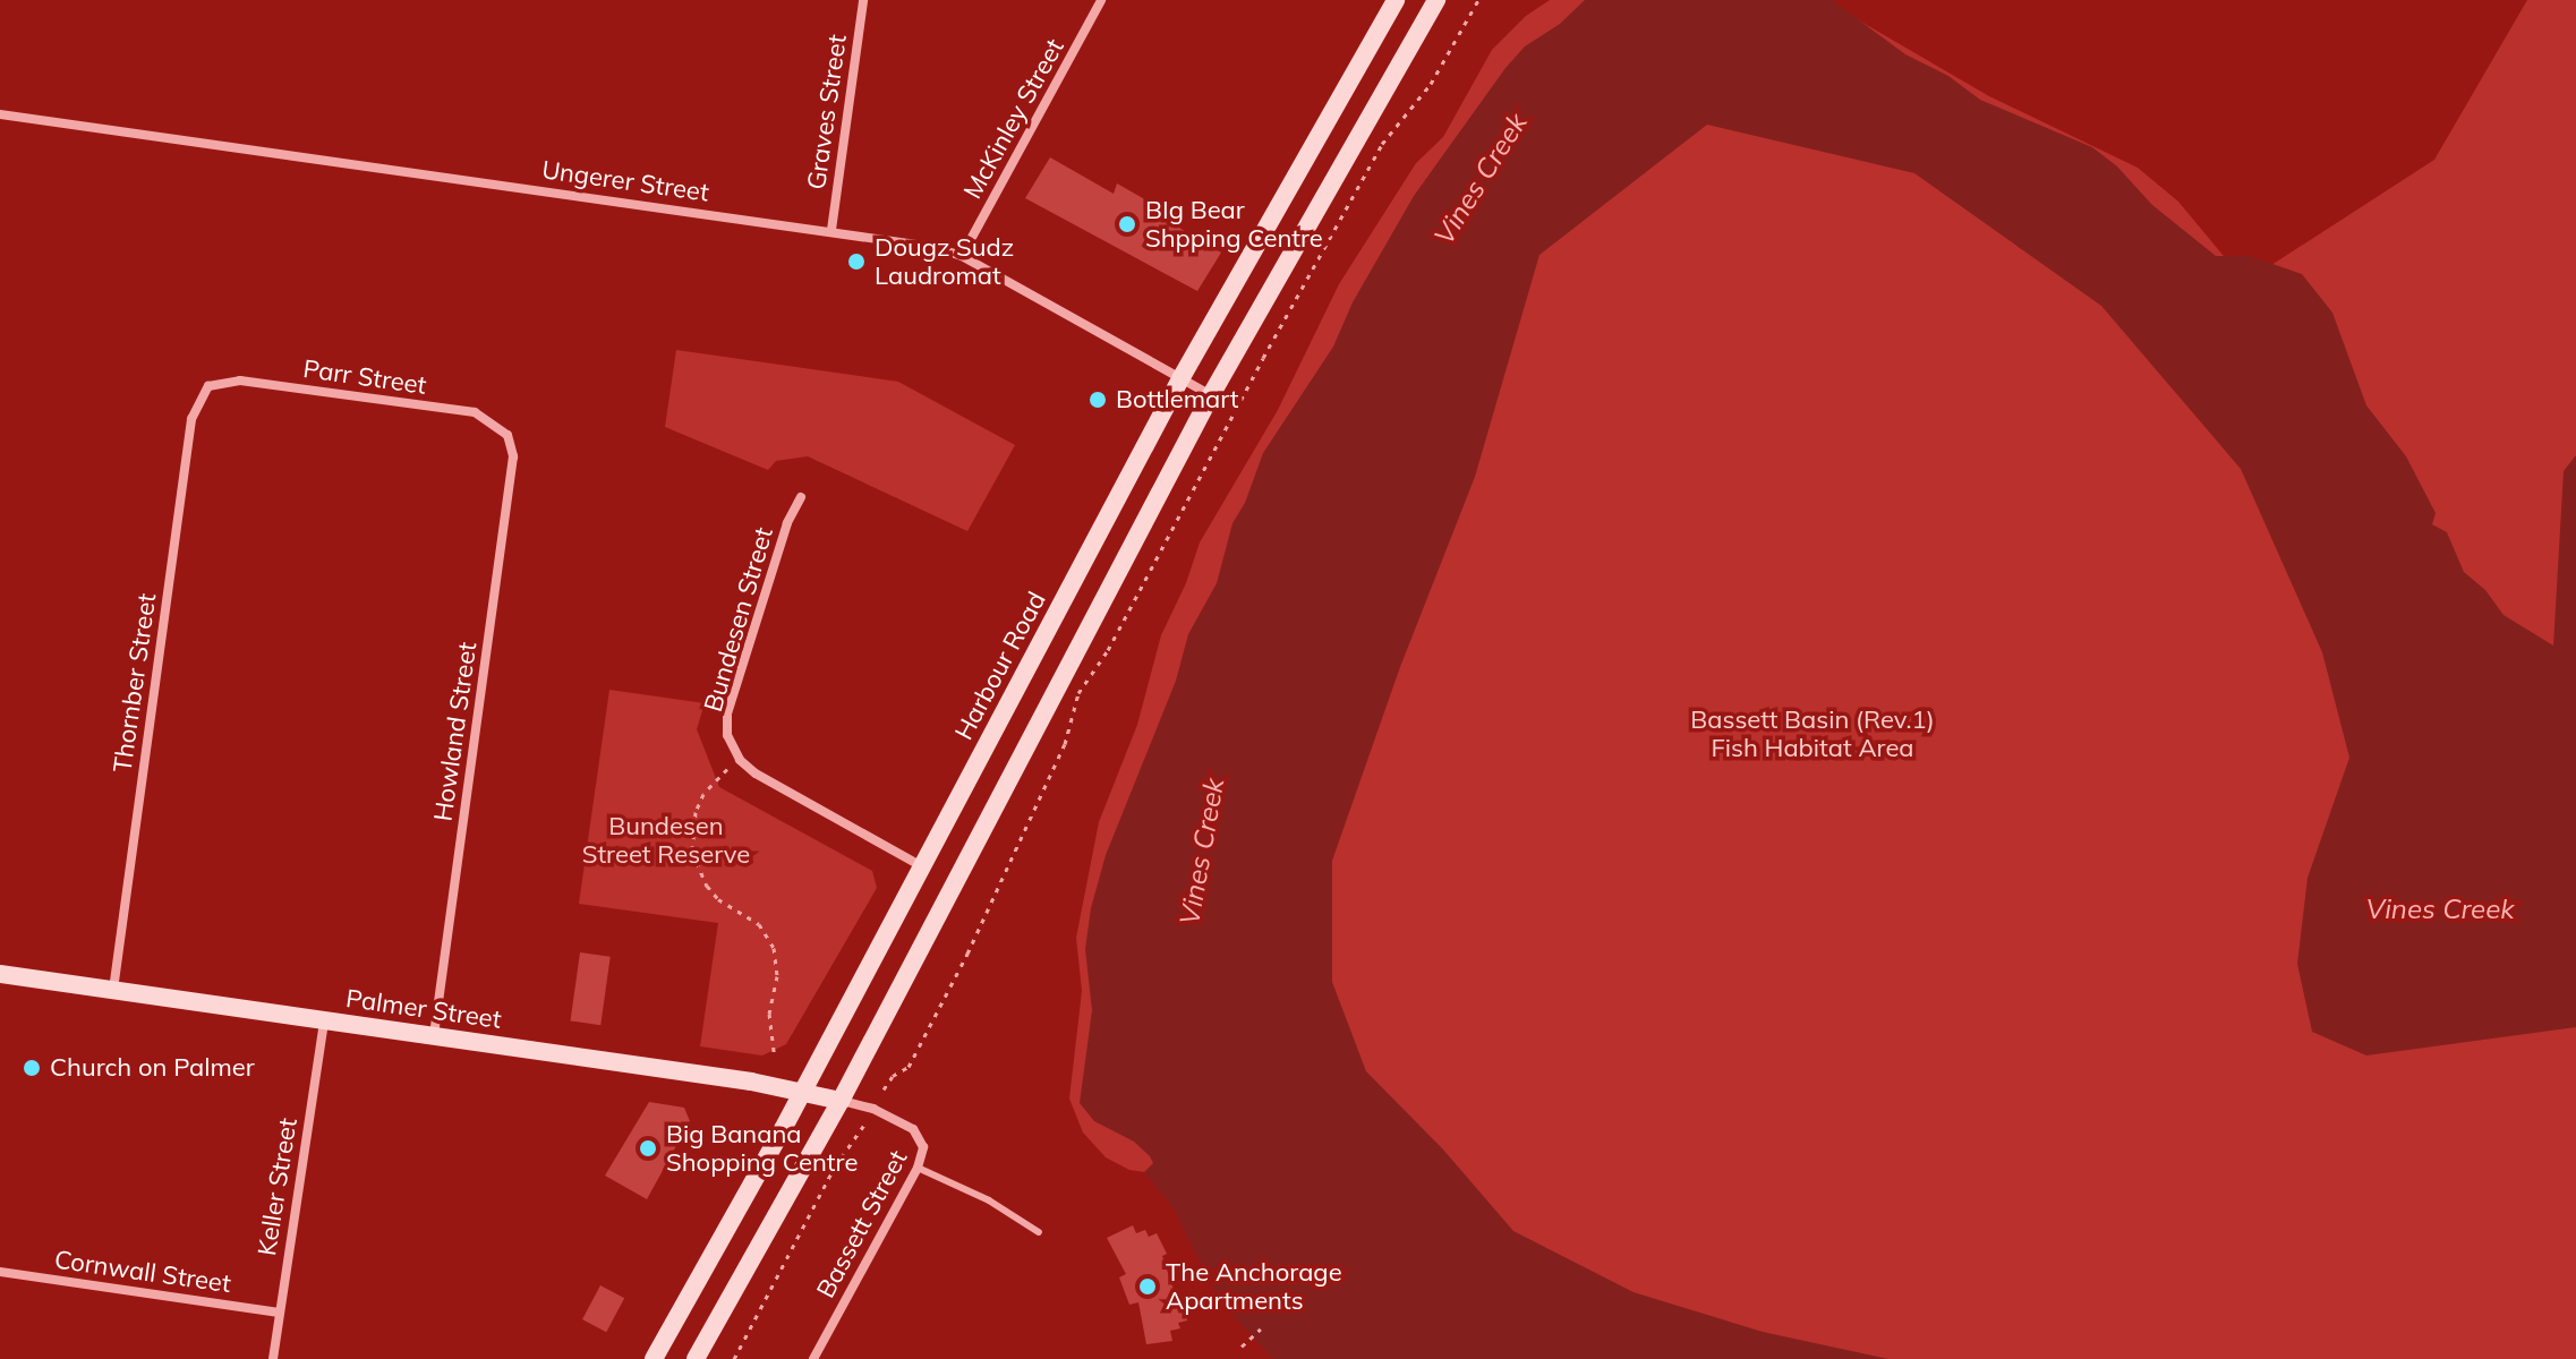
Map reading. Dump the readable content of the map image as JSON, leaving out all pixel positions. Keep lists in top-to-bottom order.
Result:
{
  "streets": {
    "main road": ["Harbour Road", "Palmer Street"],
    "street": [
      "Graves Street",
      "McKinley Street",
      "Ungerer Street",
      "Parr Street",
      "Bundesen Street",
      "Thornber Street",
      "Howland Street",
      "Keller Street",
      "Bassett Street",
      "Cornwall Street"
    ]
  },
  "crossings": [
    ["Graves Street", "Ungerer Street"],
    ["McKinley Street", "Ungerer Street"],
    ["Ungerer Street", "Harbour Road"],
    ["Parr Street", "Thornber Street"],
    ["Parr Street", "Howland Street"],
    ["Harbour Road", "Palmer Street"],
    ["Thornber Street", "Palmer Street"],
    ["Howland Street", "Palmer Street"],
    ["Palmer Street", "Keller Street"],
    ["Palmer Street", "Bassett Street"],
    ["Keller Street", "Cornwall Street"]
  ],
  "water": ["Vines Creek"],
  "parks": ["Bassett Basin (Rev.1) Fish Habitat Area", "Bundesen Street Reserve"],
  "places": [
    "BIg Bear Shpping Centre",
    "Dougz Sudz Laudromat",
    "Bottlemart",
    "Church on Palmer",
    "Big Banana Shopping Centre",
    "The Anchorage Apartments"
  ]
}
